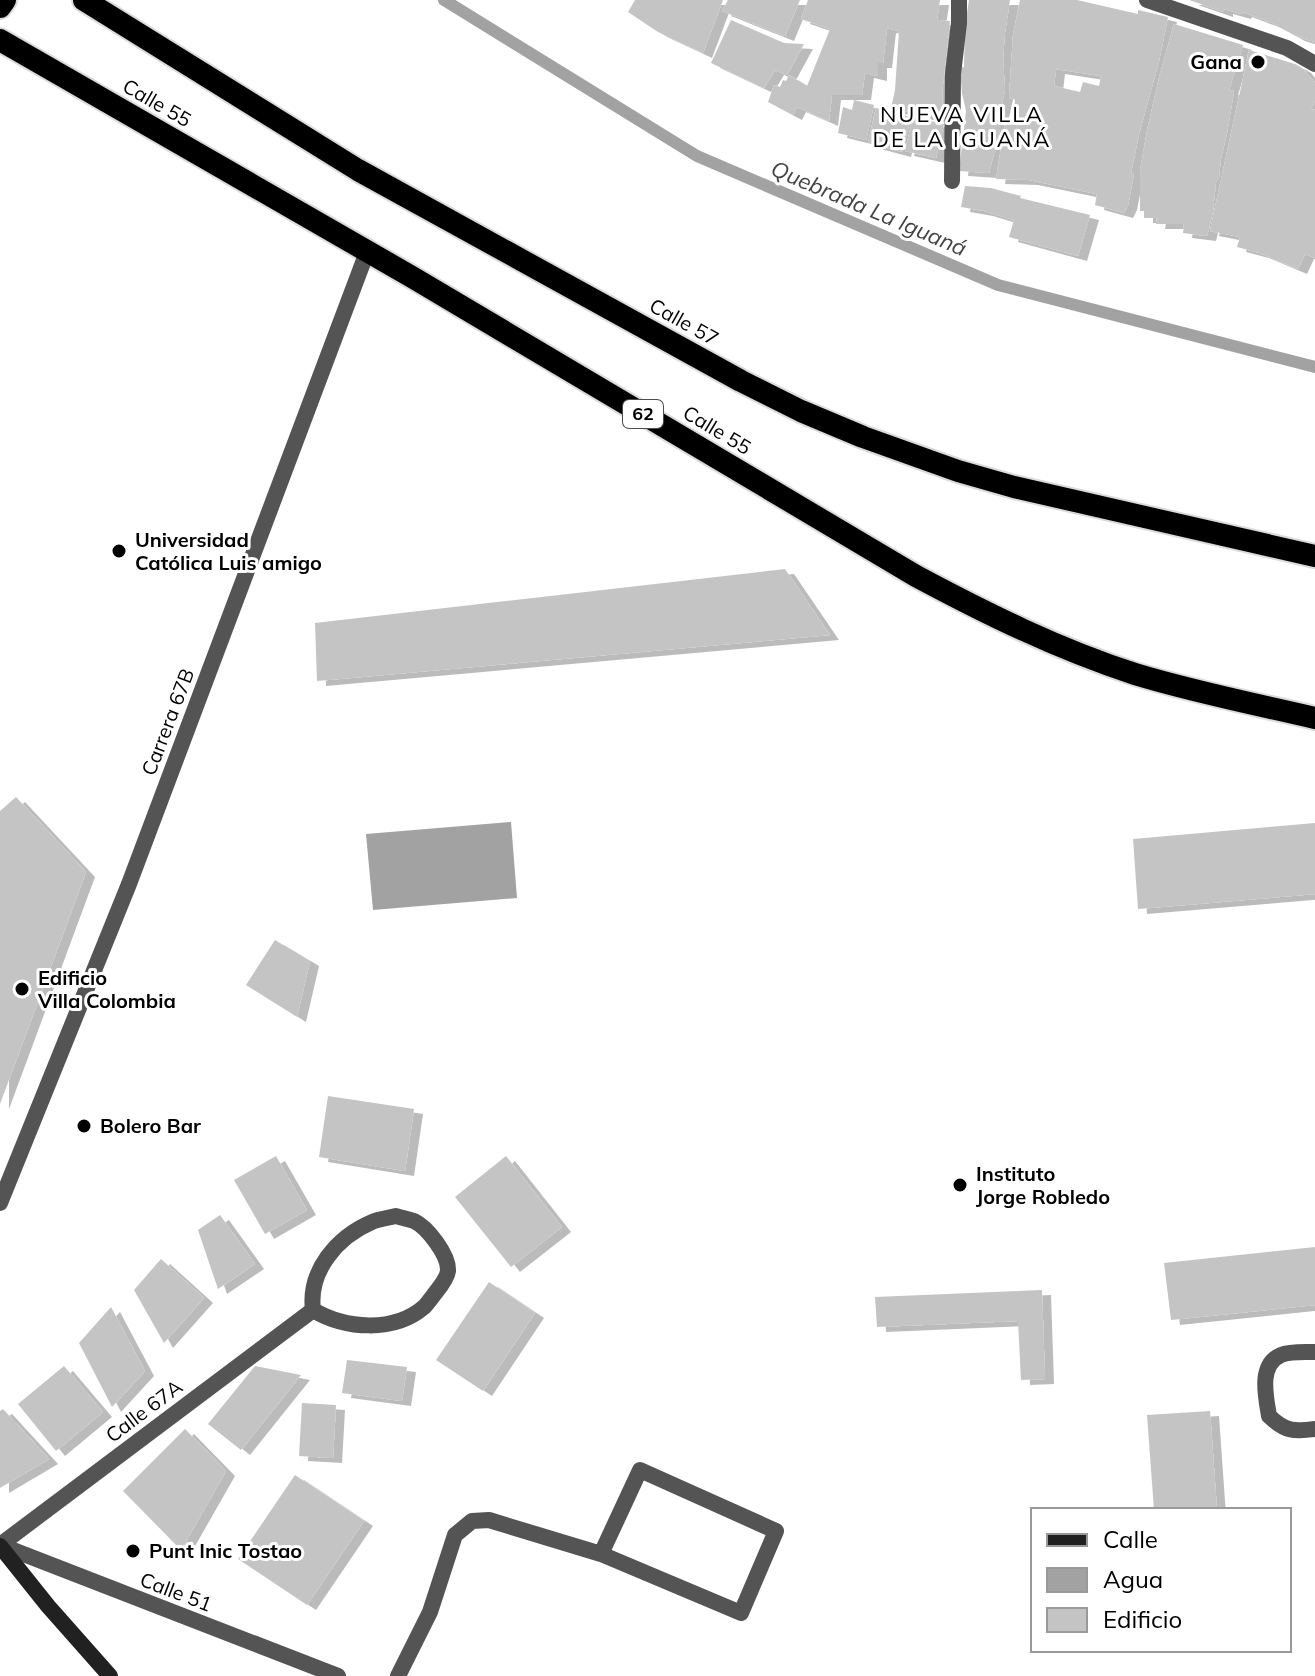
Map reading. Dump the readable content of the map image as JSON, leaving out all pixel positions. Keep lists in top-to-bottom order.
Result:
{
  "streets": {
    "highway": ["Calle 55", "Calle 57", "62"],
    "street": ["Carrera 67B", "Calle 67A", "Calle 51"]
  },
  "crossings": [
    ["Calle 55", "Carrera 67B"],
    ["Calle 67A", "Calle 51"]
  ],
  "districts": ["NUEVA VILLA DE LA IGUANÁ"],
  "water": ["Quebrada La Iguaná"],
  "places": [
    "Gana",
    "Universidad Católica Luis amigo",
    "Edificio Villa Colombia",
    "Bolero Bar",
    "Instituto Jorge Robledo",
    "Punt Inic Tostao"
  ],
  "legend": ["Calle", "Agua", "Edificio"]
}
